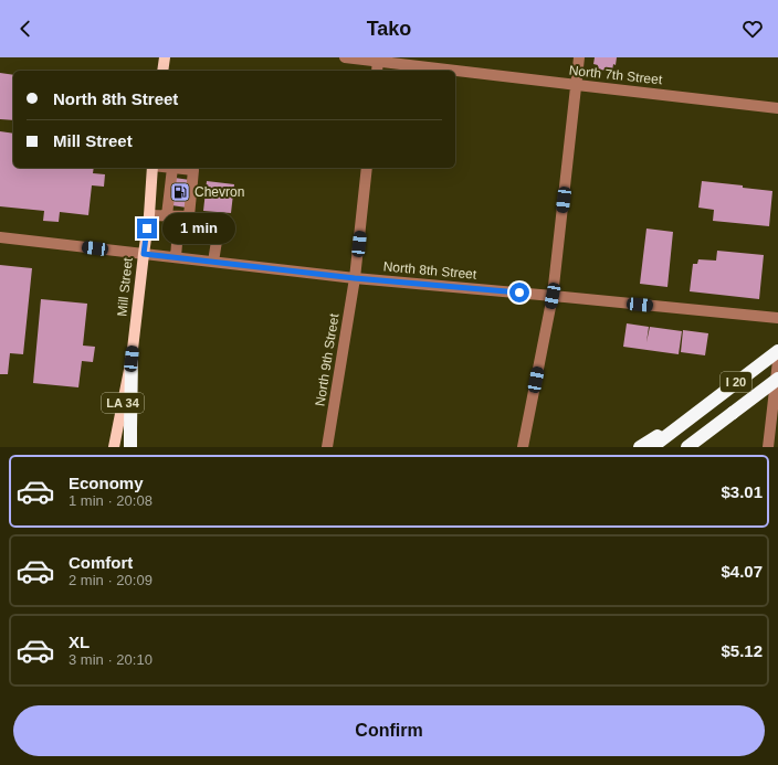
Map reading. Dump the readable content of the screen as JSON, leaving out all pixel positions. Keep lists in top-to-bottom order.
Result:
{
  "streets": {
    "highway": ["I 20"],
    "main road": ["Mill Street", "LA 34"],
    "street": ["North 7th Street", "North 8th Street", "North 9th Street"]
  },
  "crossings": [
    ["North 8th Street", "Mill Street"],
    ["North 8th Street", "North 9th Street"],
    ["Mill Street", "LA 34"]
  ],
  "places": {
    "fuel station": ["Chevron"]
  },
  "page": {
    "header": "Tako",
    "banner": ["North 8th Street", "Mill Street"],
    "bubble": "1 min",
    "list": [
      {
        "name": "Economy",
        "note": "1 min · 20:08",
        "value": "$3.01"
      },
      {
        "name": "Comfort",
        "note": "2 min · 20:09",
        "value": "$4.07"
      },
      {
        "name": "XL",
        "note": "3 min · 20:10",
        "value": "$5.12"
      }
    ],
    "buttons": "Confirm"
  }
}
